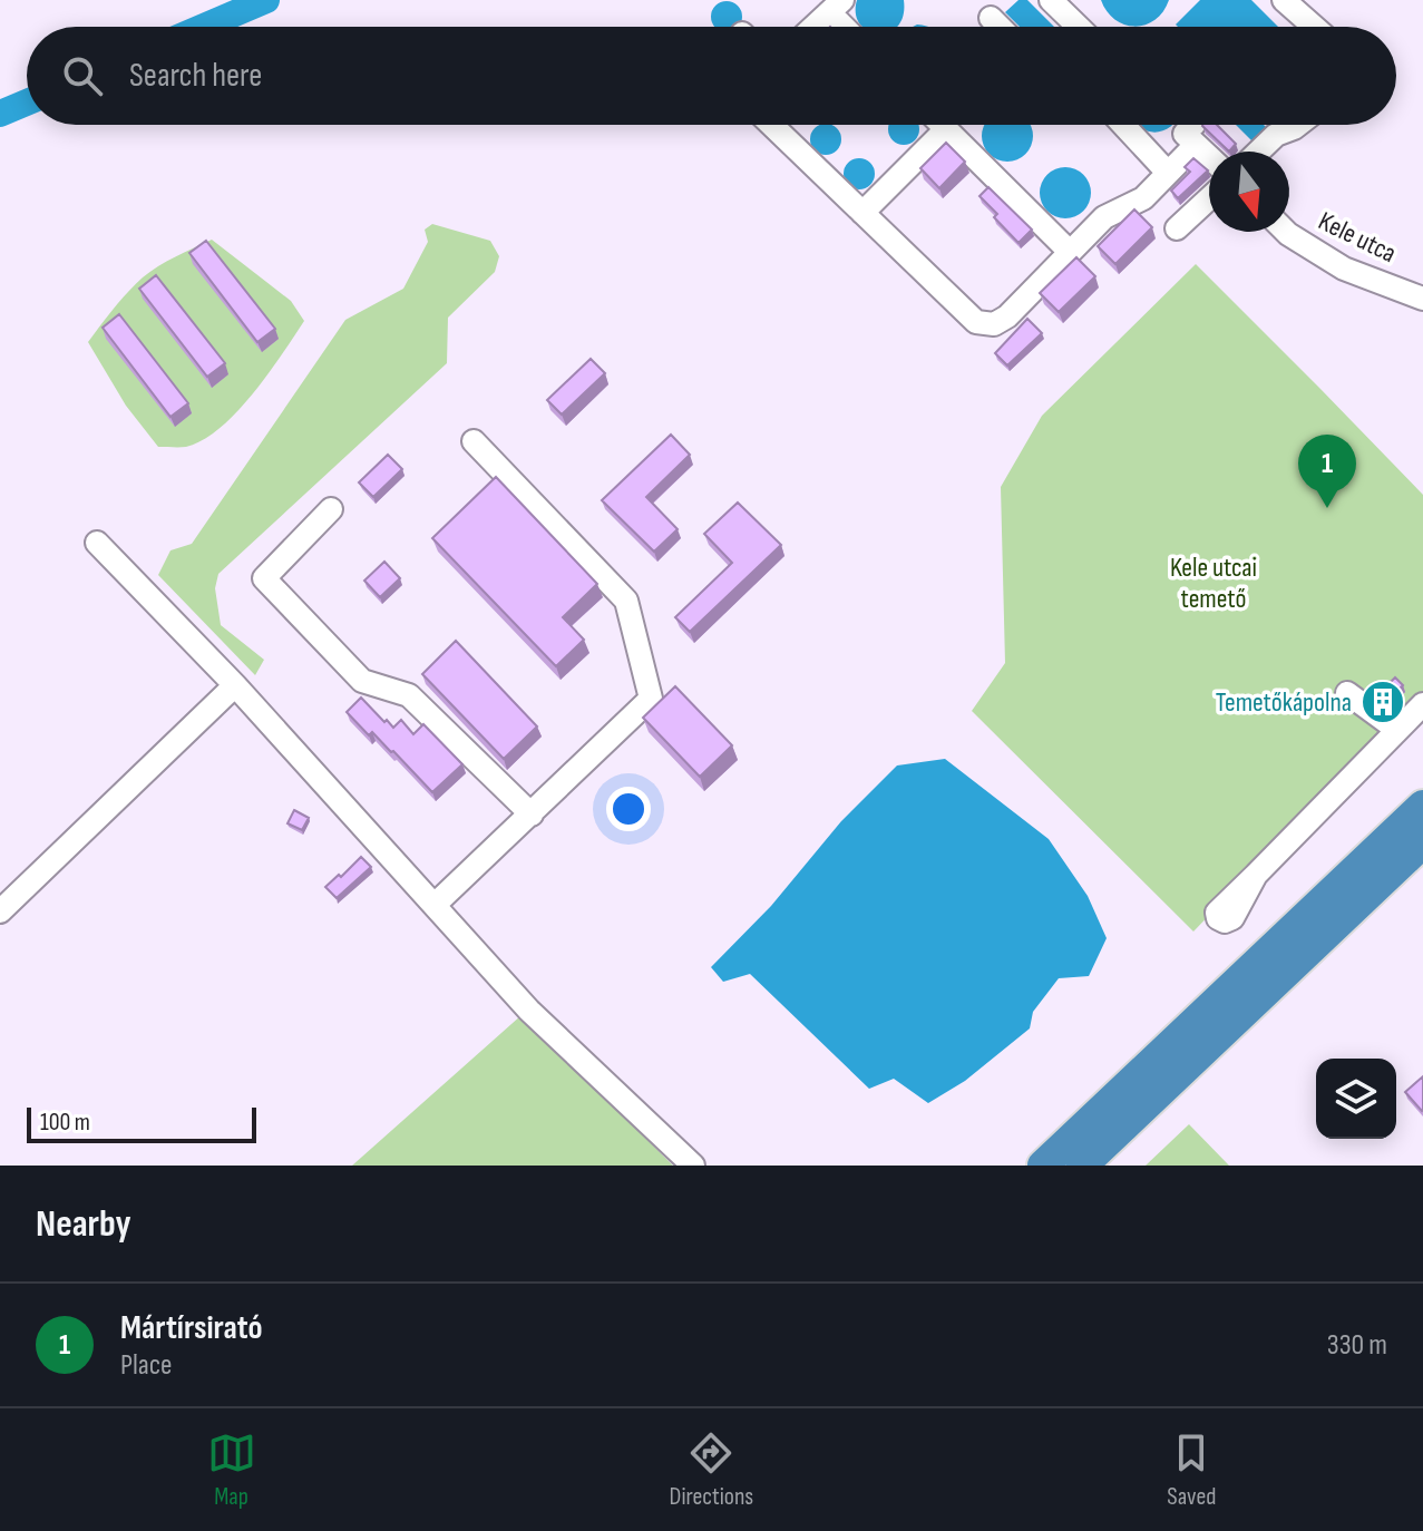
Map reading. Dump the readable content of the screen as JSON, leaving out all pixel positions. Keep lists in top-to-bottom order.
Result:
{
  "streets": {
    "street": ["Kele utca"]
  },
  "parks": ["Kele utcai temető"],
  "places": {
    "building": ["Temetőkápolna"]
  },
  "scale_bar": "100 m",
  "north": "bottom",
  "page": {
    "search": "Search here",
    "pins": "1",
    "scale": "100 m",
    "heading": "Nearby",
    "list": [
      {
        "mark": "1",
        "name": "Mártírsirató",
        "note": "Place",
        "value": "330 m"
      }
    ],
    "nav": ["Map", "Directions", "Saved"]
  }
}
